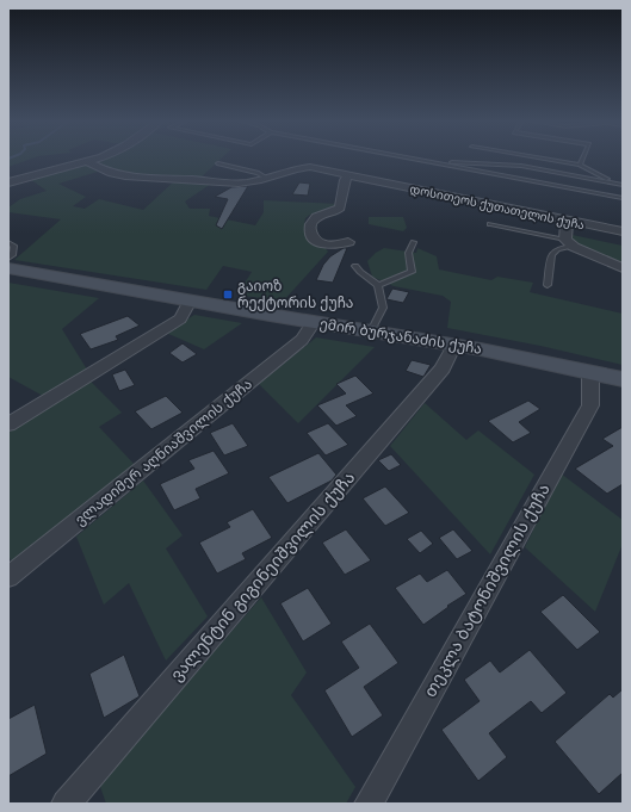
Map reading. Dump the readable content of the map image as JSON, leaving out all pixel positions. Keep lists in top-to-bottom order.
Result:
{
  "streets": {
    "street": [
      "დოსითეოს ქუთათელის ქუჩა",
      "ემირ ბურჯანაძის ქუჩა",
      "ვლადიმერ აღნიაშვილის ქუჩა",
      "ვალენტინ გიგინეიშვილის ქუჩა",
      "თეკლა ბატონიშვილის ქუჩა"
    ]
  },
  "crossings": [
    ["ემირ ბურჯანაძის ქუჩა", "ვლადიმერ აღნიაშვილის ქუჩა"],
    ["ემირ ბურჯანაძის ქუჩა", "ვალენტინ გიგინეიშვილის ქუჩა"],
    ["ემირ ბურჯანაძის ქუჩა", "თეკლა ბატონიშვილის ქუჩა"]
  ],
  "places": {
    "transit": ["გაიოზ რექტორის ქუჩა"]
  }
}
